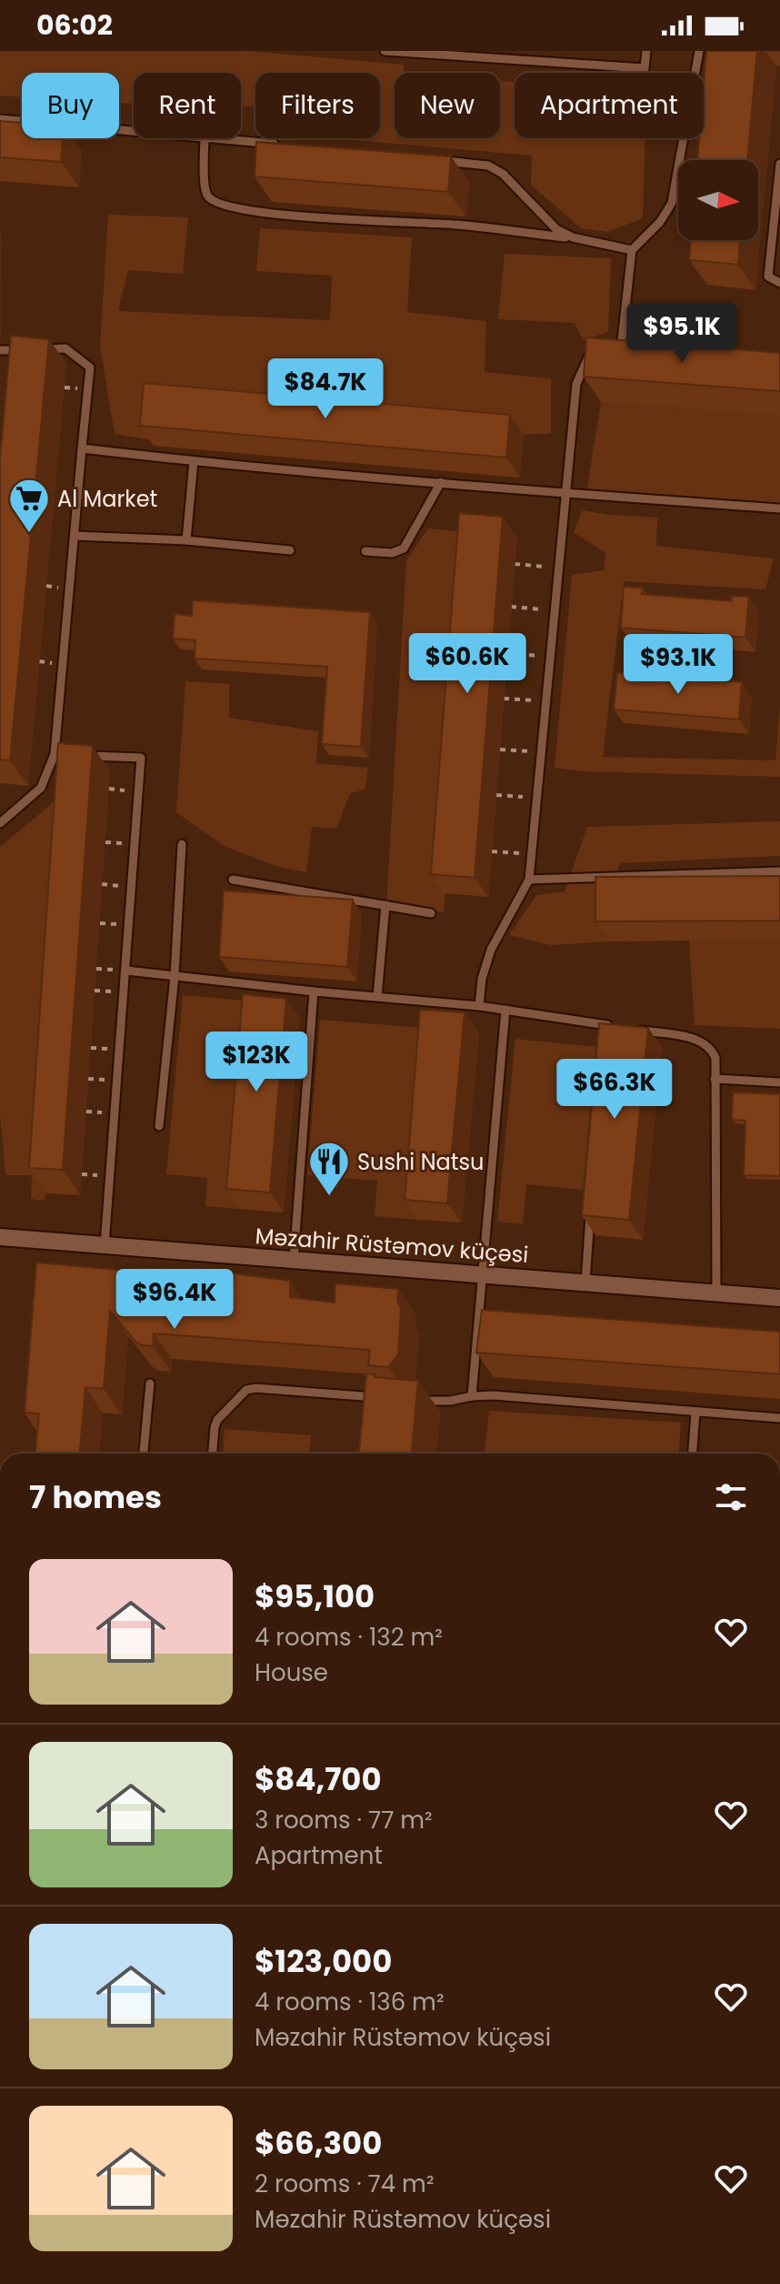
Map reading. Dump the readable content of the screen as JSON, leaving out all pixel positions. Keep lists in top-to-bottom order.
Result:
{
  "streets": {
    "street": ["Məzahir Rüstəmov küçəsi"]
  },
  "places": {
    "supermarket": ["Al Market"],
    "restaurant": ["Sushi Natsu"]
  },
  "north": "right",
  "page": {
    "status": "06:02",
    "chip": [
      "Buy",
      "Rent",
      "Filters",
      "New",
      "Apartment"
    ],
    "price": [
      "$95.1K",
      "$84.7K",
      "$60.6K",
      "$93.1K",
      "$123K",
      "$66.3K",
      "$96.4K"
    ],
    "heading": "7 homes",
    "list": [
      {
        "name": "$95,100",
        "note": "4 rooms · 132 m² · House"
      },
      {
        "name": "$84,700",
        "note": "3 rooms · 77 m² · Apartment"
      },
      {
        "name": "$123,000",
        "note": "4 rooms · 136 m² · Məzahir Rüstəmov küçəsi"
      },
      {
        "name": "$66,300",
        "note": "2 rooms · 74 m² · Məzahir Rüstəmov küçəsi"
      }
    ]
  }
}
